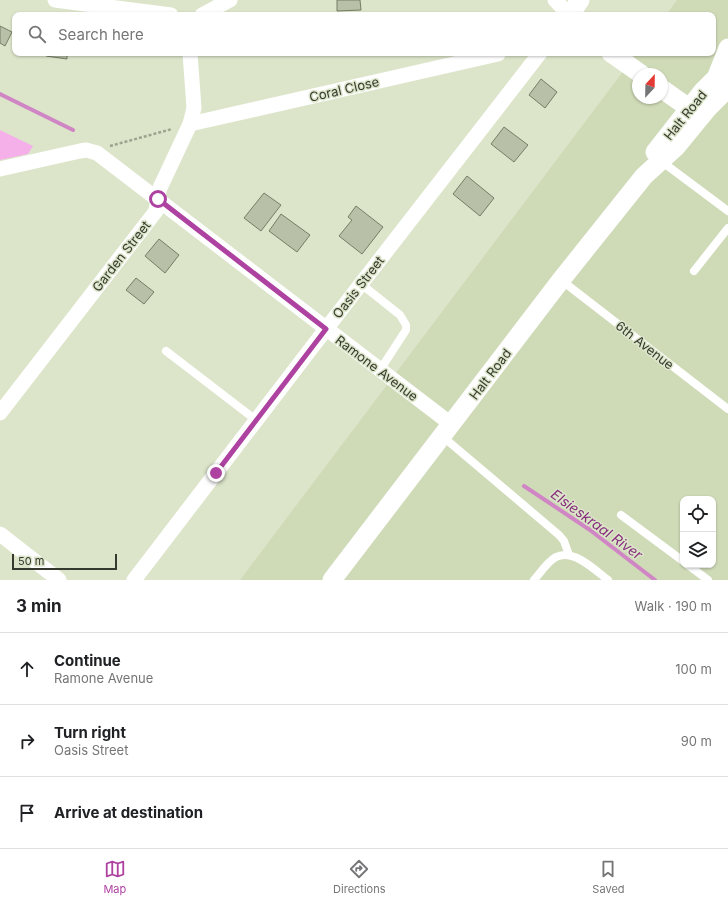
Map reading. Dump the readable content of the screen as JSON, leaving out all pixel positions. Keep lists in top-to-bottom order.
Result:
{
  "streets": {
    "street": [
      "Coral Close",
      "Halt Road",
      "Garden Street",
      "Oasis Street",
      "Ramone Avenue"
    ],
    "lane": ["6th Avenue"]
  },
  "crossings": [
    ["Coral Close", "Garden Street"],
    ["Halt Road", "6th Avenue"],
    ["Halt Road", "Ramone Avenue"],
    ["Garden Street", "Ramone Avenue"],
    ["Oasis Street", "Ramone Avenue"]
  ],
  "water": ["Elsieskraal River"],
  "scale_bar": "50 m",
  "north": "top",
  "page": {
    "search": "Search here",
    "scale": "50 m",
    "heading": ["3 min", "Walk · 190 m"],
    "list": [
      ["Continue", "Ramone Avenue", "100 m"],
      ["Turn right", "Oasis Street", "90 m"],
      "Arrive at destination"
    ],
    "nav": ["Map", "Directions", "Saved"]
  }
}
